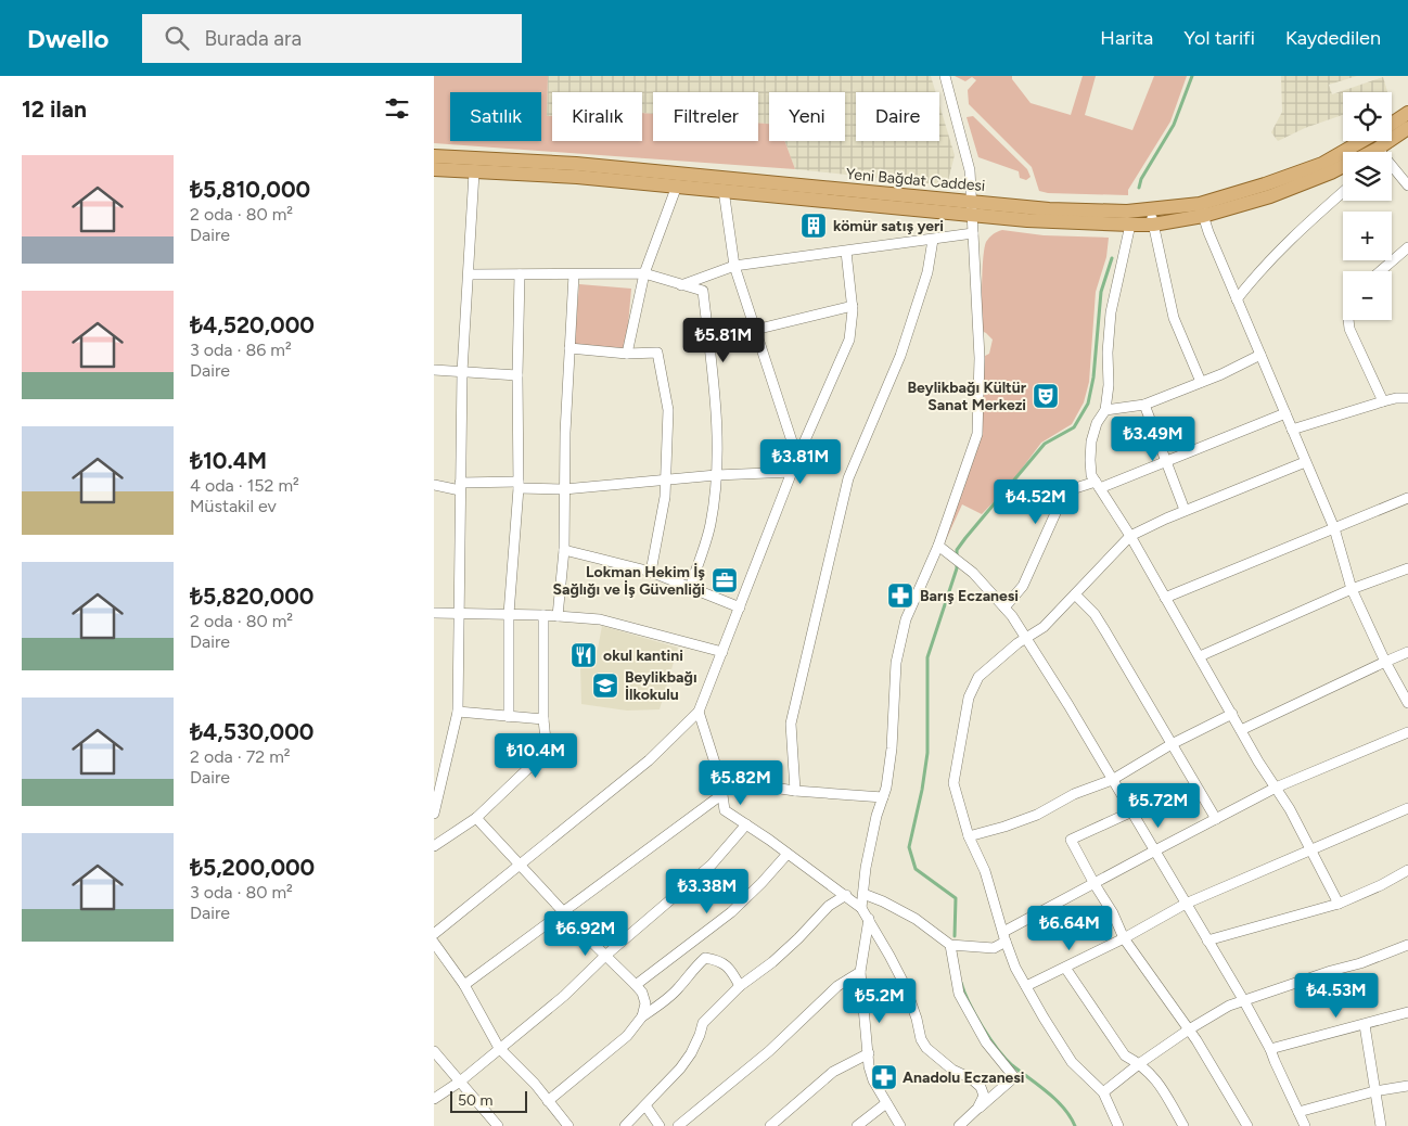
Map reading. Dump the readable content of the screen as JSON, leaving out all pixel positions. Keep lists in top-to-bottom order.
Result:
{
  "streets": {
    "main road": ["Yeni Bağdat Caddesi"]
  },
  "places": {
    "building": ["kömür satış yeri"],
    "theatre": ["Beylikbağı Kültür Sanat Merkezi"],
    "office": ["Lokman Hekim İş Sağlığı ve İş Güvenliği"],
    "pharmacy": ["Barış Eczanesi", "Anadolu Eczanesi"],
    "restaurant": ["okul kantini"],
    "school or university": ["Beylikbağı İlkokulu"]
  },
  "scale_bar": "50 m",
  "page": {
    "header": "Dwello",
    "search": "Burada ara",
    "nav": ["Harita", "Yol tarifi", "Kaydedilen"],
    "heading": "12 ilan",
    "map_buttons": ["+", "−"],
    "chip": [
      "Satılık",
      "Kiralık",
      "Filtreler",
      "Yeni",
      "Daire"
    ],
    "list": [
      {
        "name": "₺5,810,000",
        "note": "2 oda · 80 m² · Daire"
      },
      {
        "name": "₺4,520,000",
        "note": "3 oda · 86 m² · Daire"
      },
      {
        "name": "₺10.4M",
        "note": "4 oda · 152 m² · Müstakil ev"
      },
      {
        "name": "₺5,820,000",
        "note": "2 oda · 80 m² · Daire"
      },
      {
        "name": "₺4,530,000",
        "note": "2 oda · 72 m² · Daire"
      },
      {
        "name": "₺5,200,000",
        "note": "3 oda · 80 m² · Daire"
      }
    ],
    "price": [
      "₺5.81M",
      "₺3.49M",
      "₺3.81M",
      "₺4.52M",
      "₺10.4M",
      "₺5.82M",
      "₺5.72M",
      "₺3.38M",
      "₺6.64M",
      "₺6.92M",
      "₺4.53M",
      "₺5.2M"
    ],
    "scale": "50 m"
  }
}
